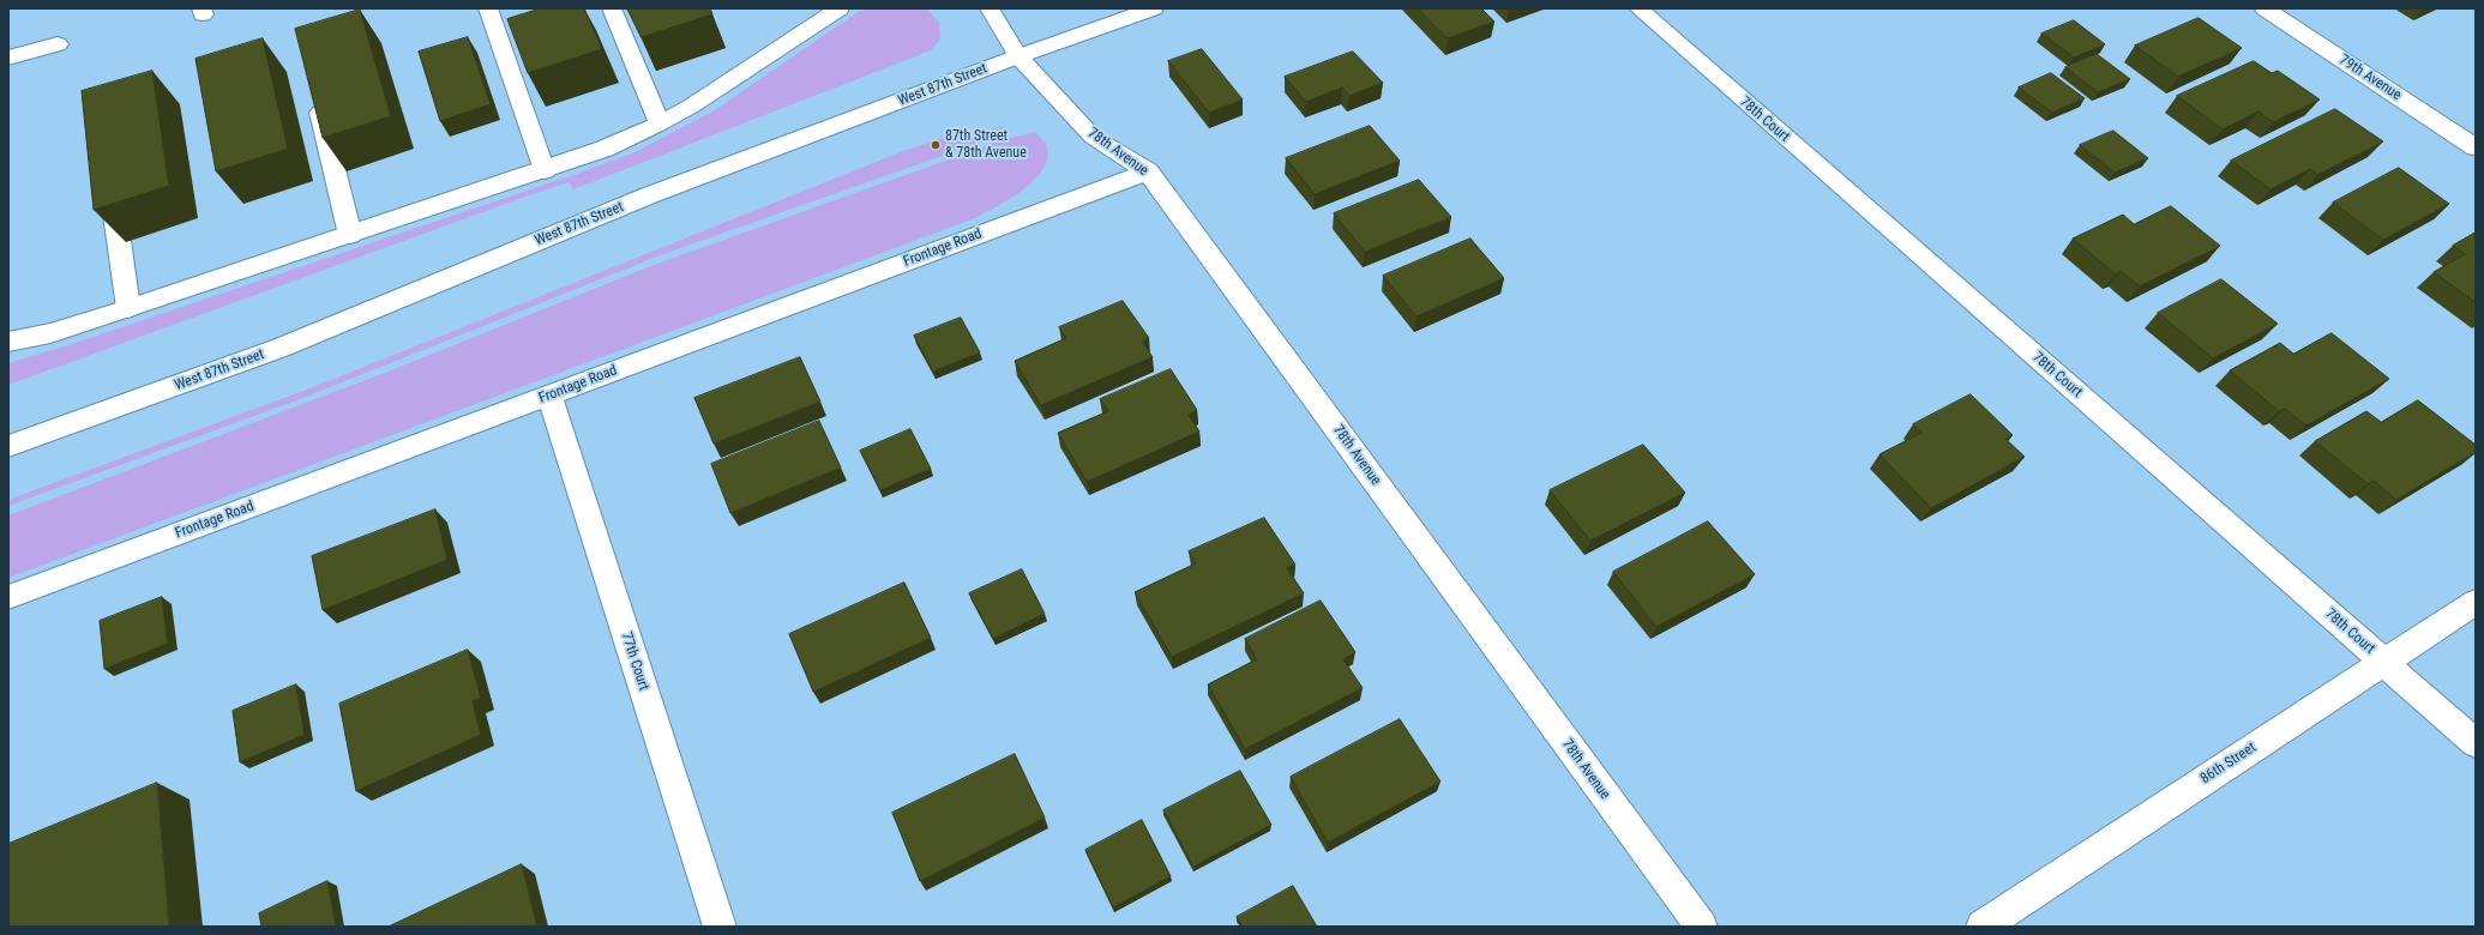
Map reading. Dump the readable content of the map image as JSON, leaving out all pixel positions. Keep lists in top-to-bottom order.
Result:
{
  "streets": {
    "street": [
      "79th Avenue",
      "West 87th Street",
      "78th Court",
      "78th Avenue",
      "Frontage Road",
      "77th Court",
      "86th Street"
    ]
  },
  "crossings": [
    ["West 87th Street", "78th Avenue"],
    ["78th Court", "86th Street"],
    ["78th Avenue", "Frontage Road"],
    ["Frontage Road", "77th Court"]
  ],
  "places": ["87th Street & 78th Avenue"]
}
